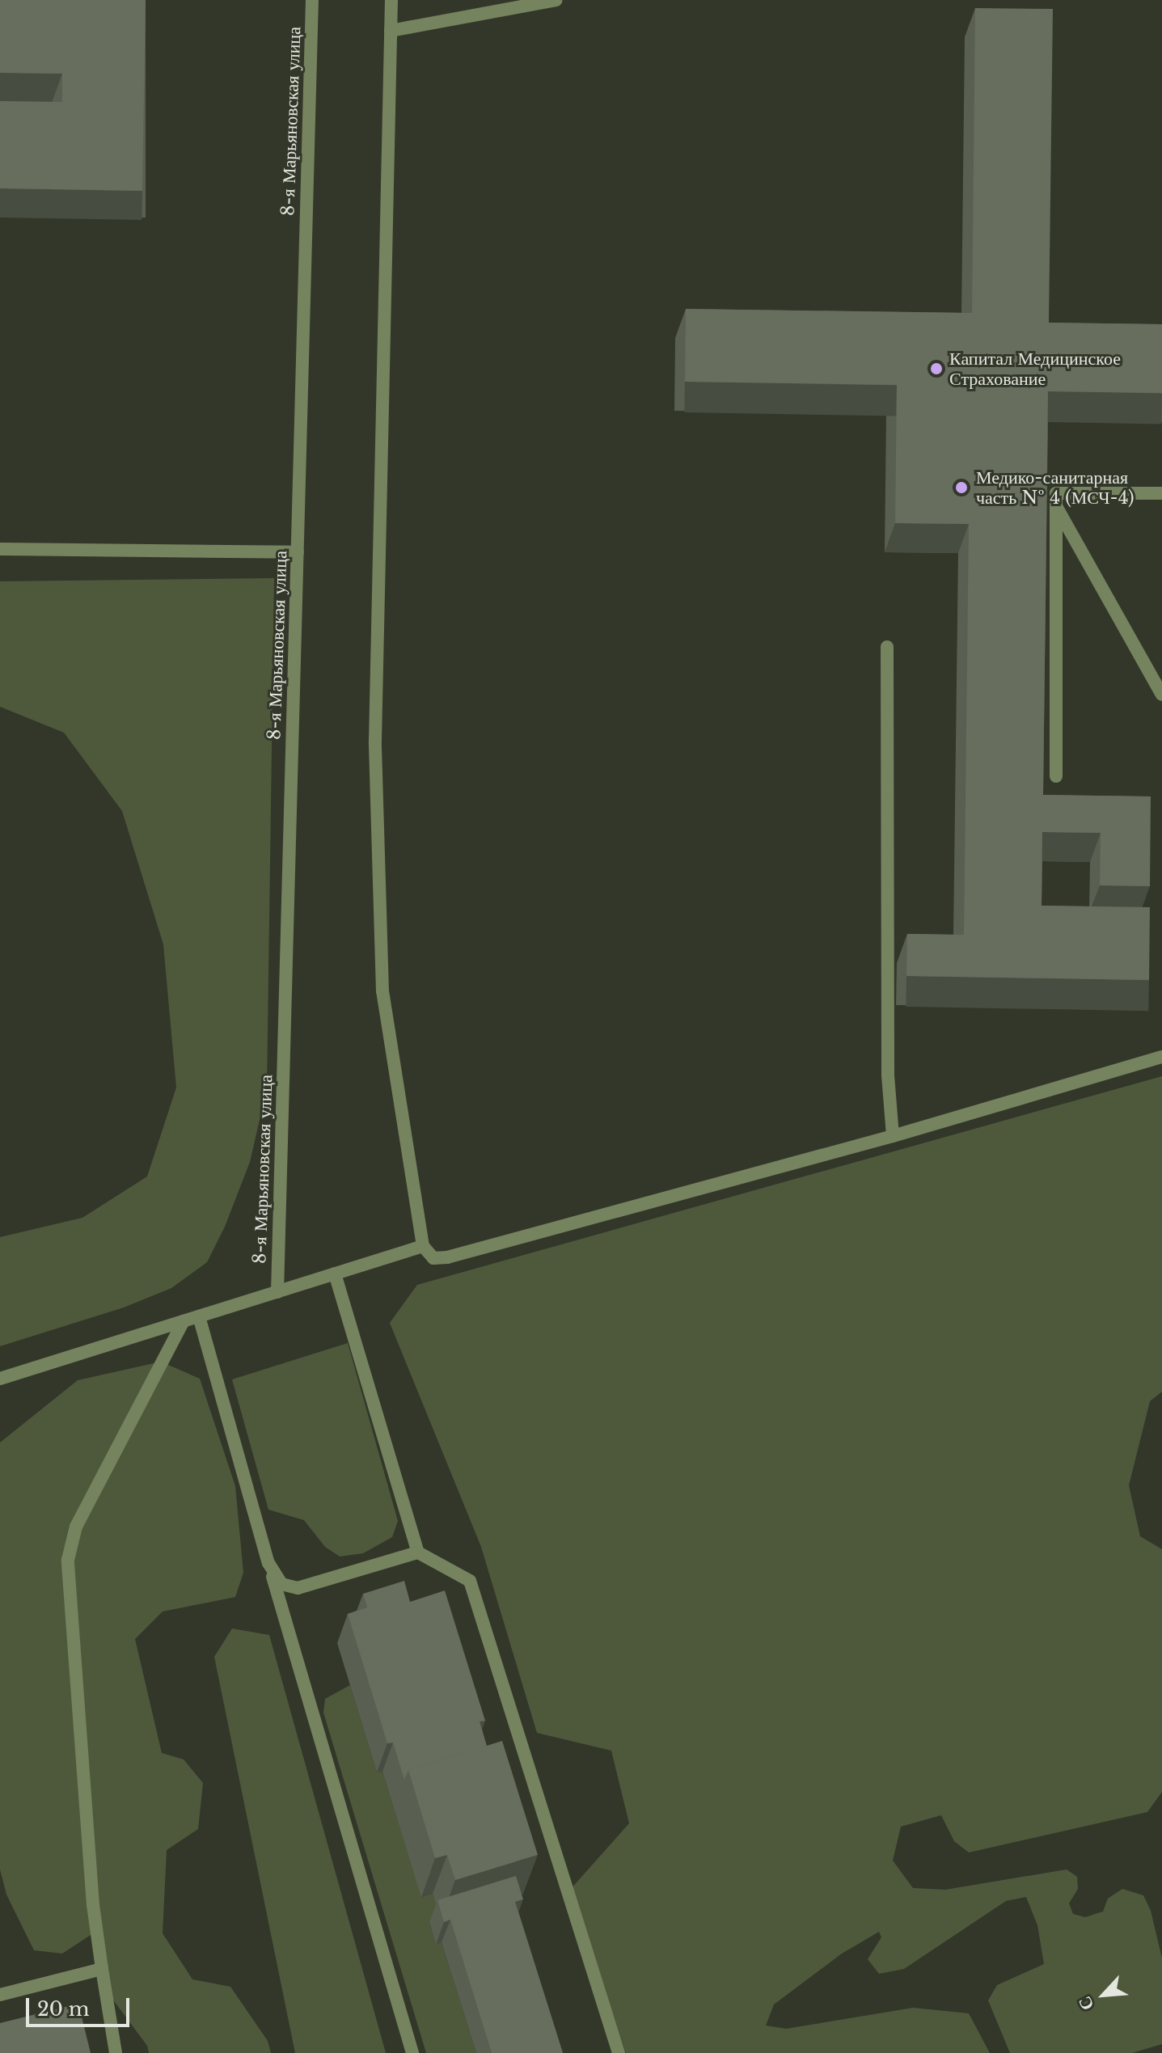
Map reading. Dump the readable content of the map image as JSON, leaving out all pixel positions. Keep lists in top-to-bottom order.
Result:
{
  "streets": {
    "street": ["8-я Марьяновская улица"]
  },
  "places": ["Капитал Медицинское Страхование", "Медико-санитарная часть № 4 (МСЧ-4)"],
  "scale_bar": "20 m",
  "north": "bottom left"
}
